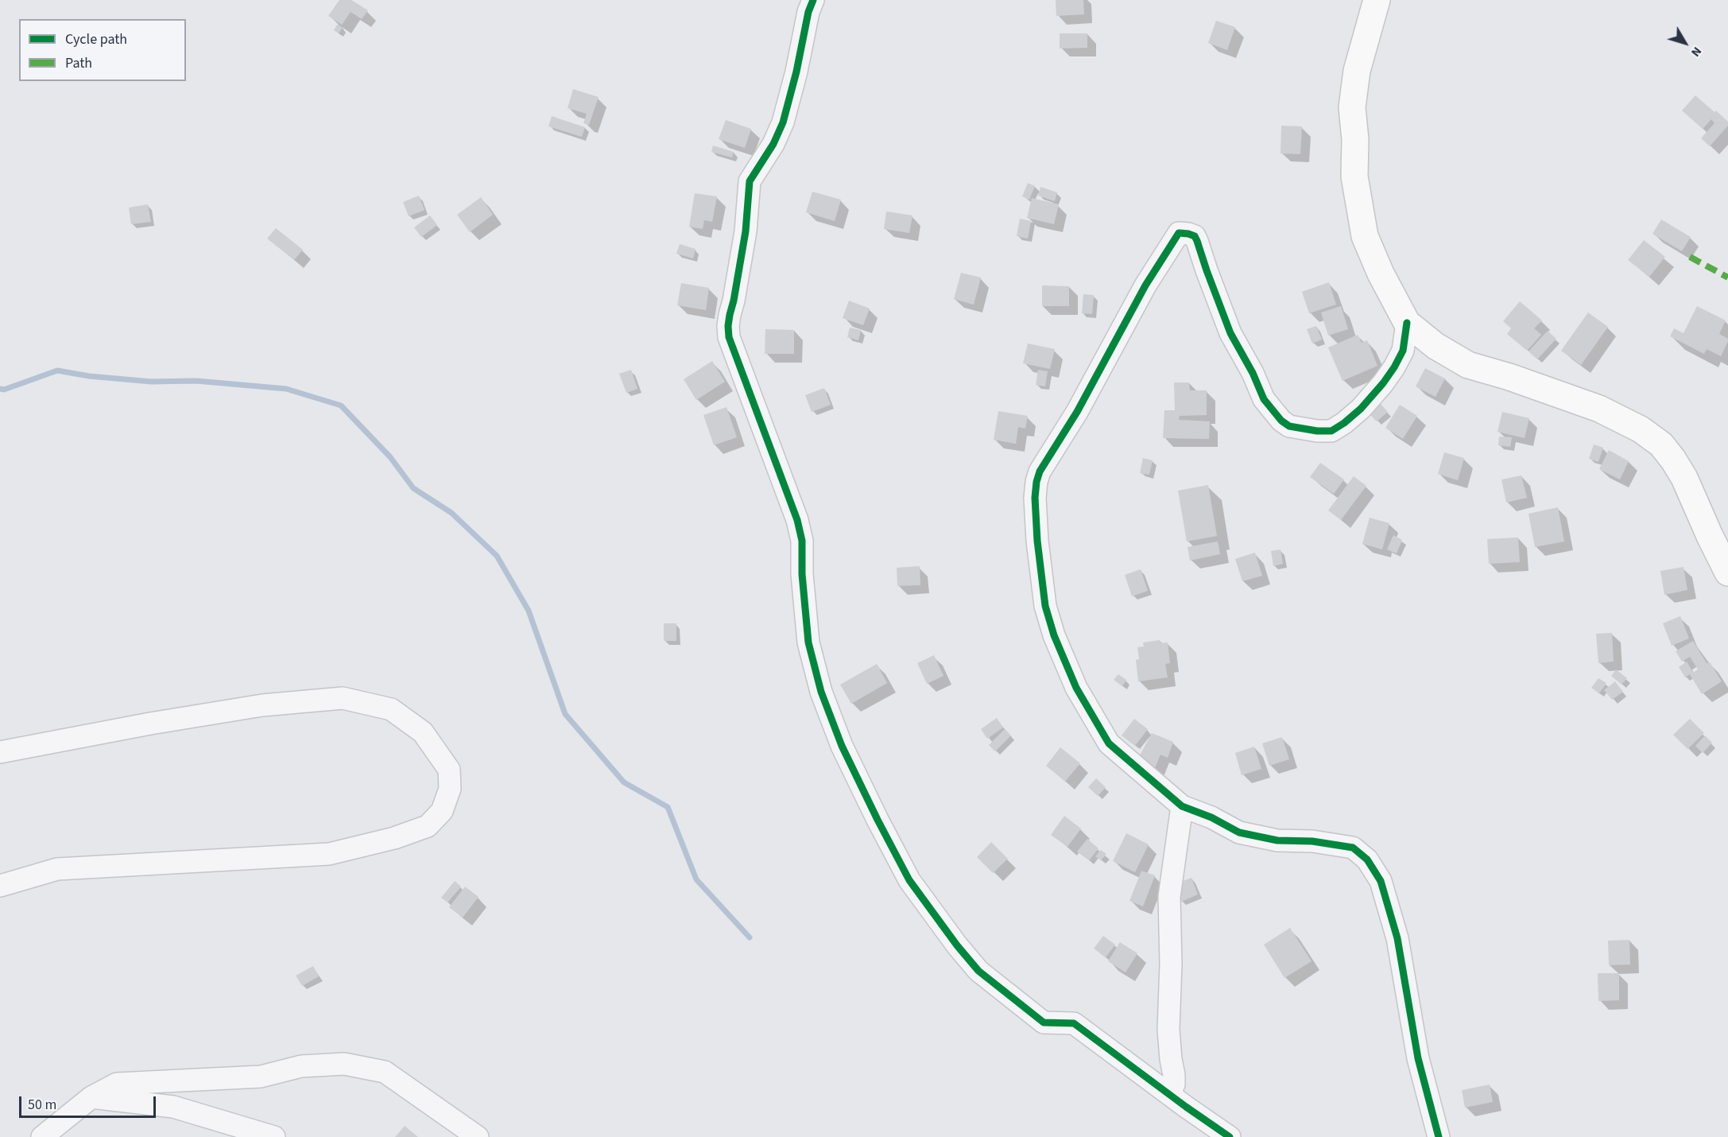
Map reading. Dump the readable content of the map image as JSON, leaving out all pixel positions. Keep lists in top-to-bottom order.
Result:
{
  "legend": ["Cycle path", "Path"],
  "scale_bar": "50 m",
  "north": "bottom right"
}
